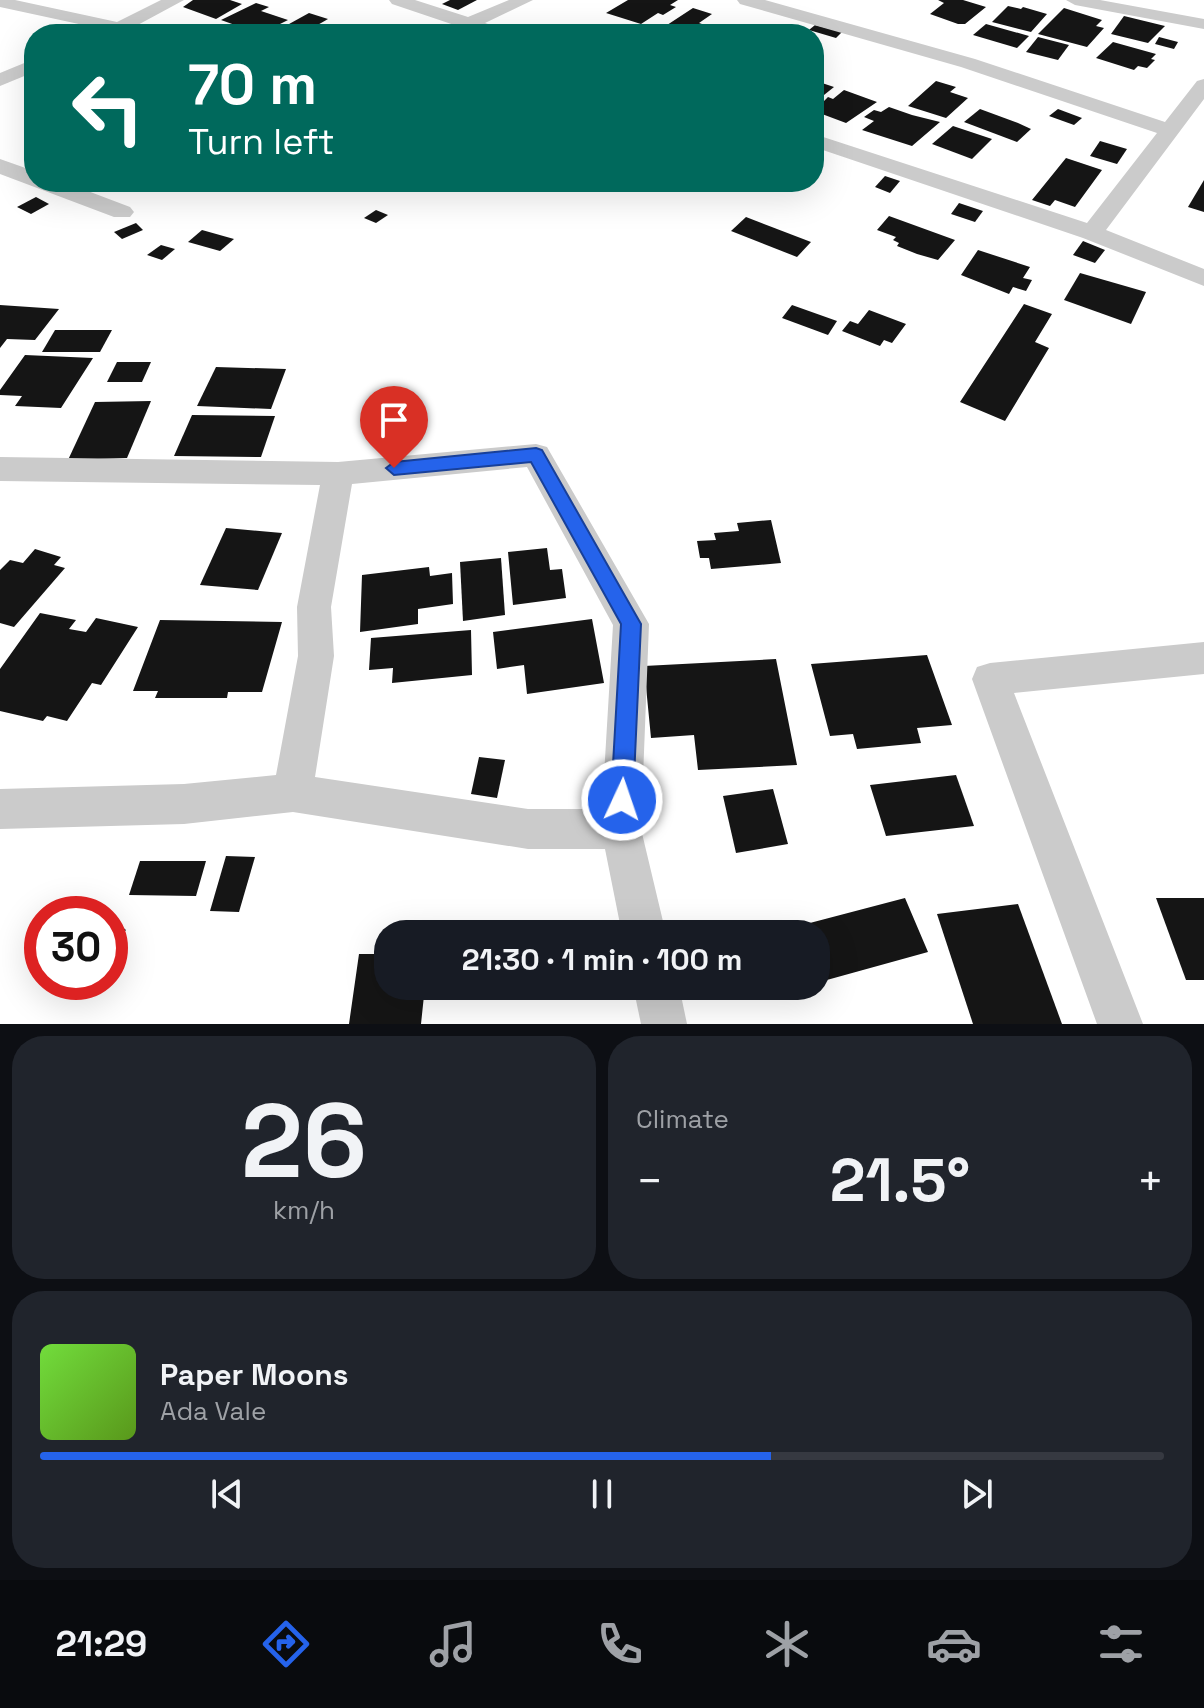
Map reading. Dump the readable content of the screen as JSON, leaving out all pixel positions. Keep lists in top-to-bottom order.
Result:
{
  "page": {
    "turn": ["70 m", "Turn left"],
    "limit": "30",
    "trip": "21:30 · 1 min · 100 m",
    "tile": [
      ["26", "km/h"],
      "Climate"
    ],
    "heat": ["−", "21.5°", "+"],
    "song": ["Paper Moons", "Ada Vale"],
    "tabs": "21:29"
  }
}
